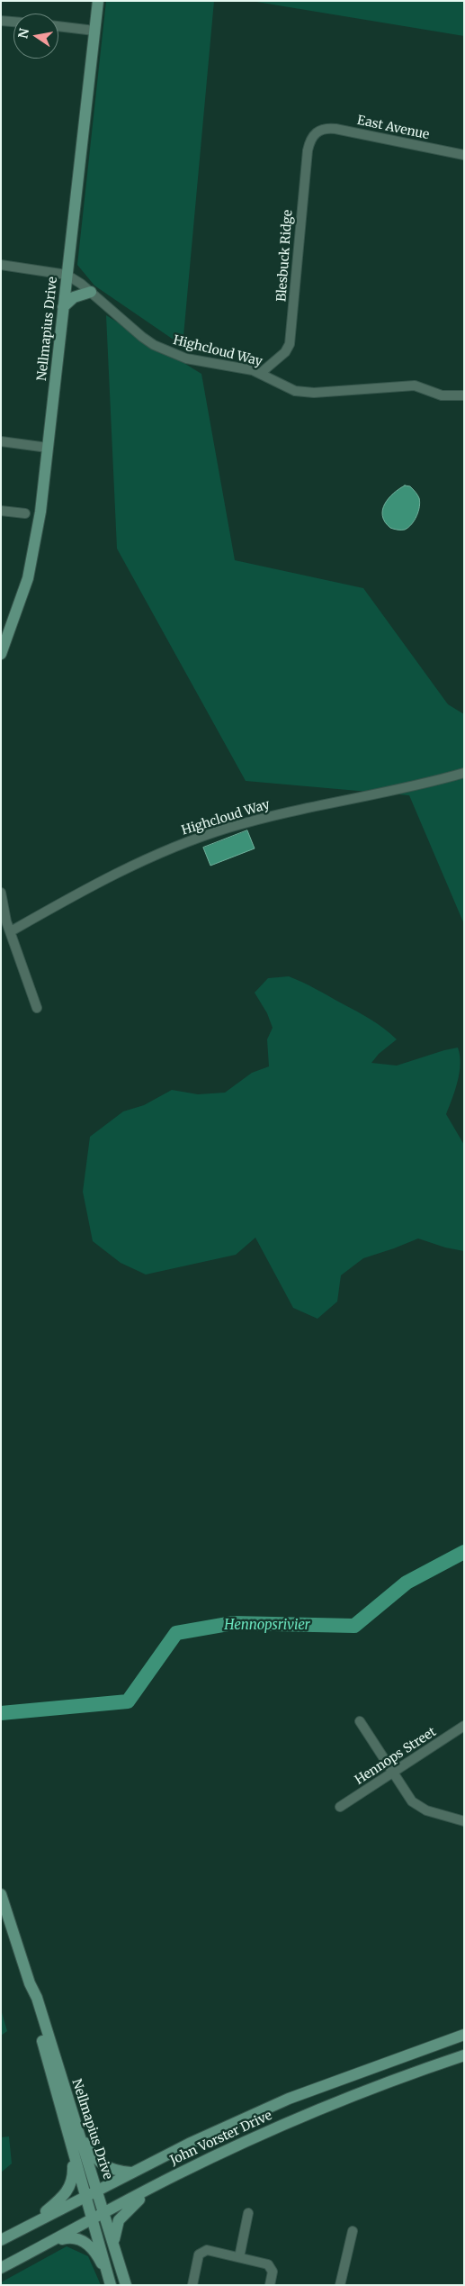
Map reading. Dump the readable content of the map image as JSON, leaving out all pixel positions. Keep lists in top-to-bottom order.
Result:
{
  "streets": {
    "main road": ["Nellmapius Drive", "John Vorster Drive"],
    "street": [
      "East Avenue",
      "Blesbuck Ridge",
      "Highcloud Way",
      "Hennops Street"
    ]
  },
  "crossings": [
    ["East Avenue", "Blesbuck Ridge"],
    ["Blesbuck Ridge", "Highcloud Way"],
    ["Nellmapius Drive", "Highcloud Way"],
    ["Nellmapius Drive", "John Vorster Drive"]
  ],
  "water": ["Hennopsrivier"],
  "north": "left"
}
